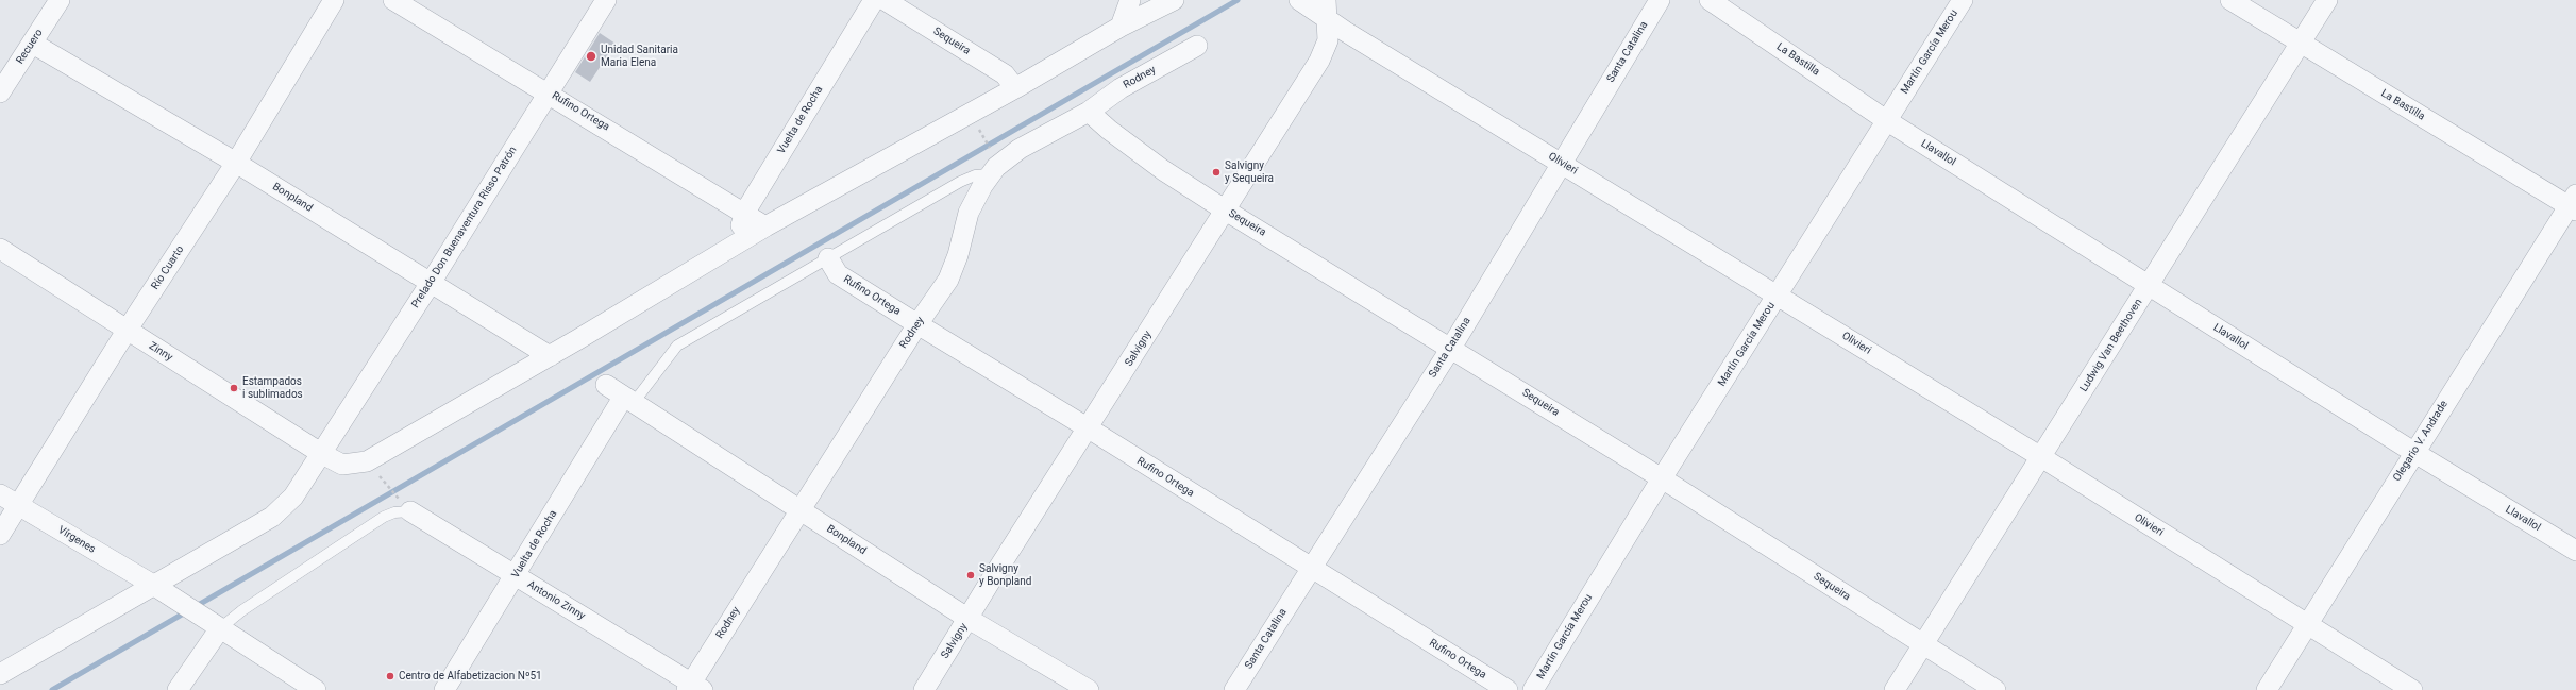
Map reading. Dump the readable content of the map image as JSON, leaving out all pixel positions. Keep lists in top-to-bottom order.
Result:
{
  "streets": {
    "street": [
      "Sequeira",
      "Recuero",
      "Santa Catalina",
      "Martín García Merou",
      "La Bastilla",
      "Rodney",
      "Rufino Ortega",
      "Vuelta de Rocha",
      "Llavallol",
      "Olivieri",
      "Bonpland",
      "Prelado Don Buenaventura Risso Patrón",
      "Río Cuarto",
      "Ludwig Van Beethoven",
      "Salvigny",
      "Zinny",
      "Olegario V. Andrade",
      "Vírgenes",
      "Antonio Zinny"
    ]
  },
  "crossings": [
    ["Sequeira", "Santa Catalina"],
    ["Sequeira", "Martín García Merou"],
    ["Sequeira", "Rodney"],
    ["Sequeira", "Ludwig Van Beethoven"],
    ["Sequeira", "Salvigny"],
    ["Recuero", "Bonpland"],
    ["Santa Catalina", "Rufino Ortega"],
    ["Santa Catalina", "Olivieri"],
    ["Martín García Merou", "La Bastilla"],
    ["Martín García Merou", "Llavallol"],
    ["Martín García Merou", "Olivieri"],
    ["La Bastilla", "Llavallol"],
    ["La Bastilla", "Ludwig Van Beethoven"],
    ["La Bastilla", "Olegario V. Andrade"],
    ["Rodney", "Rufino Ortega"],
    ["Rodney", "Bonpland"],
    ["Rodney", "Antonio Zinny"],
    ["Rufino Ortega", "Vuelta de Rocha"],
    ["Rufino Ortega", "Prelado Don Buenaventura Risso Patrón"],
    ["Rufino Ortega", "Salvigny"],
    ["Vuelta de Rocha", "Bonpland"],
    ["Vuelta de Rocha", "Antonio Zinny"],
    ["Llavallol", "Ludwig Van Beethoven"],
    ["Llavallol", "Olegario V. Andrade"],
    ["Olivieri", "Ludwig Van Beethoven"],
    ["Olivieri", "Salvigny"],
    ["Olivieri", "Olegario V. Andrade"],
    ["Bonpland", "Prelado Don Buenaventura Risso Patrón"],
    ["Bonpland", "Río Cuarto"],
    ["Bonpland", "Salvigny"],
    ["Prelado Don Buenaventura Risso Patrón", "Zinny"],
    ["Prelado Don Buenaventura Risso Patrón", "Vírgenes"],
    ["Río Cuarto", "Zinny"],
    ["Río Cuarto", "Vírgenes"]
  ],
  "places": [
    "Unidad Sanitaria Maria Elena",
    "Salvigny y Sequeira",
    "Estampados i sublimados",
    "Salvigny y Bonpland",
    "Centro de Alfabetizacion Nº51"
  ]
}
